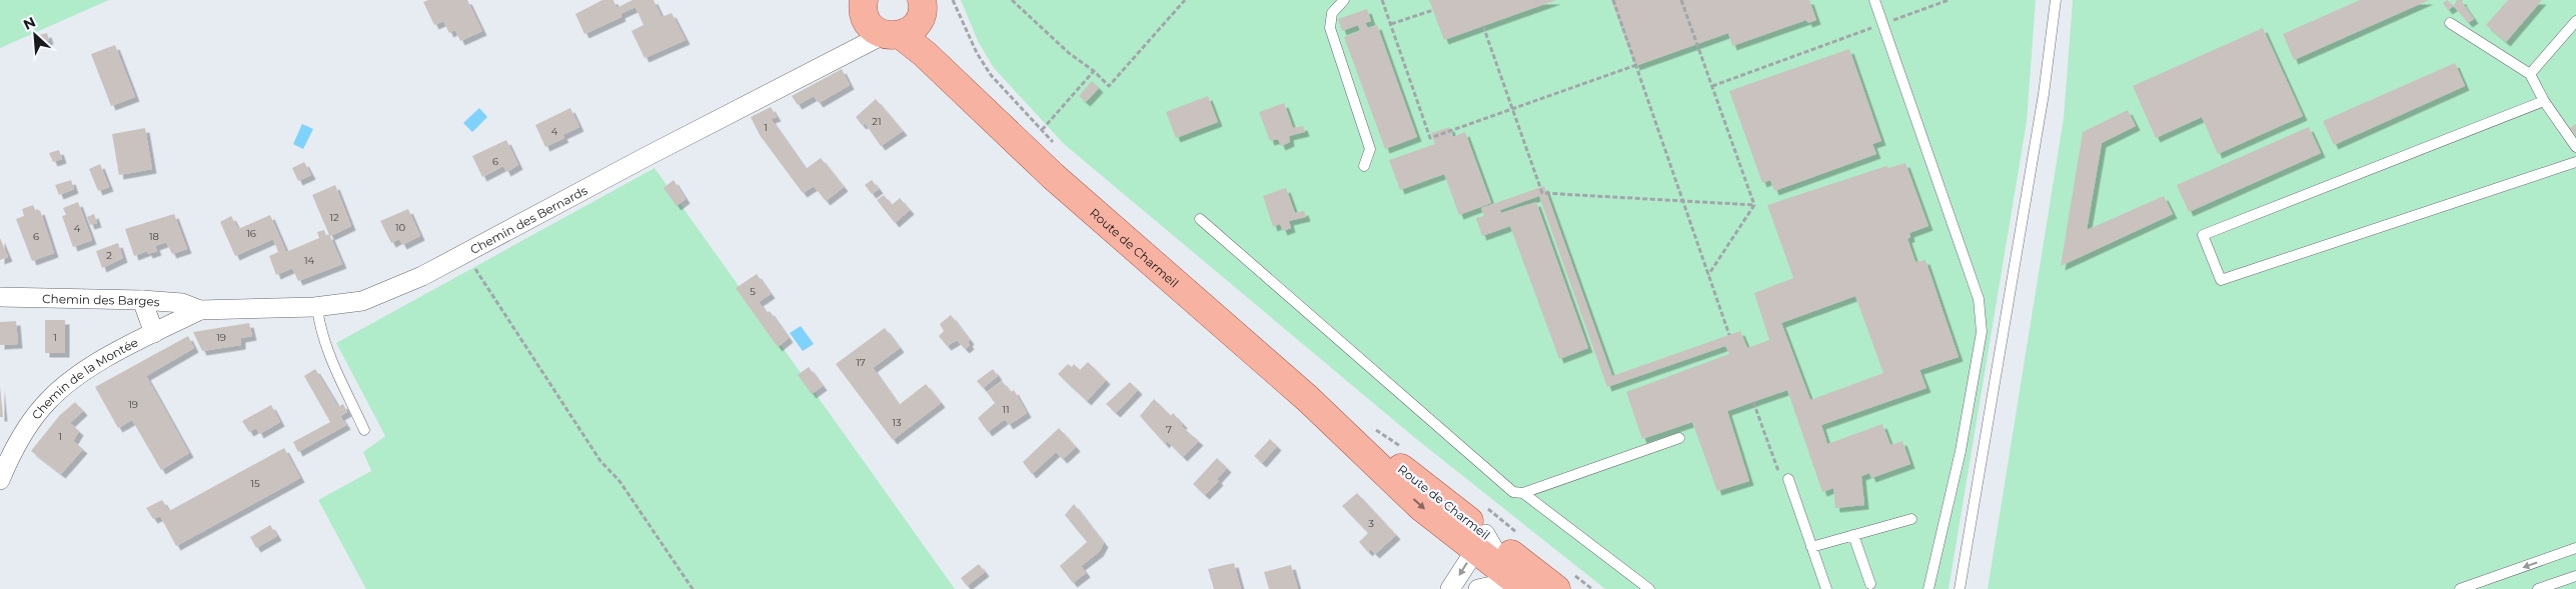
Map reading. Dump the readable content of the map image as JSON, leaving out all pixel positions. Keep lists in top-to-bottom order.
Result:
{
  "streets": {
    "main road": ["Route de Charmeil"],
    "street": ["Chemin des Bernards", "Chemin des Barges", "Chemin de la Montée"]
  },
  "crossings": [
    ["Chemin des Bernards", "Route de Charmeil"],
    ["Chemin des Bernards", "Chemin des Barges"],
    ["Chemin des Bernards", "Chemin de la Montée"],
    ["Chemin des Barges", "Chemin de la Montée"]
  ],
  "house_numbers": [
    "21",
    "1",
    "4",
    "6",
    "12",
    "10",
    "4",
    "16",
    "6",
    "18",
    "2",
    "14",
    "5",
    "1",
    "19",
    "17",
    "19",
    "11",
    "13",
    "7",
    "1",
    "15",
    "3"
  ],
  "north": "top left"
}
